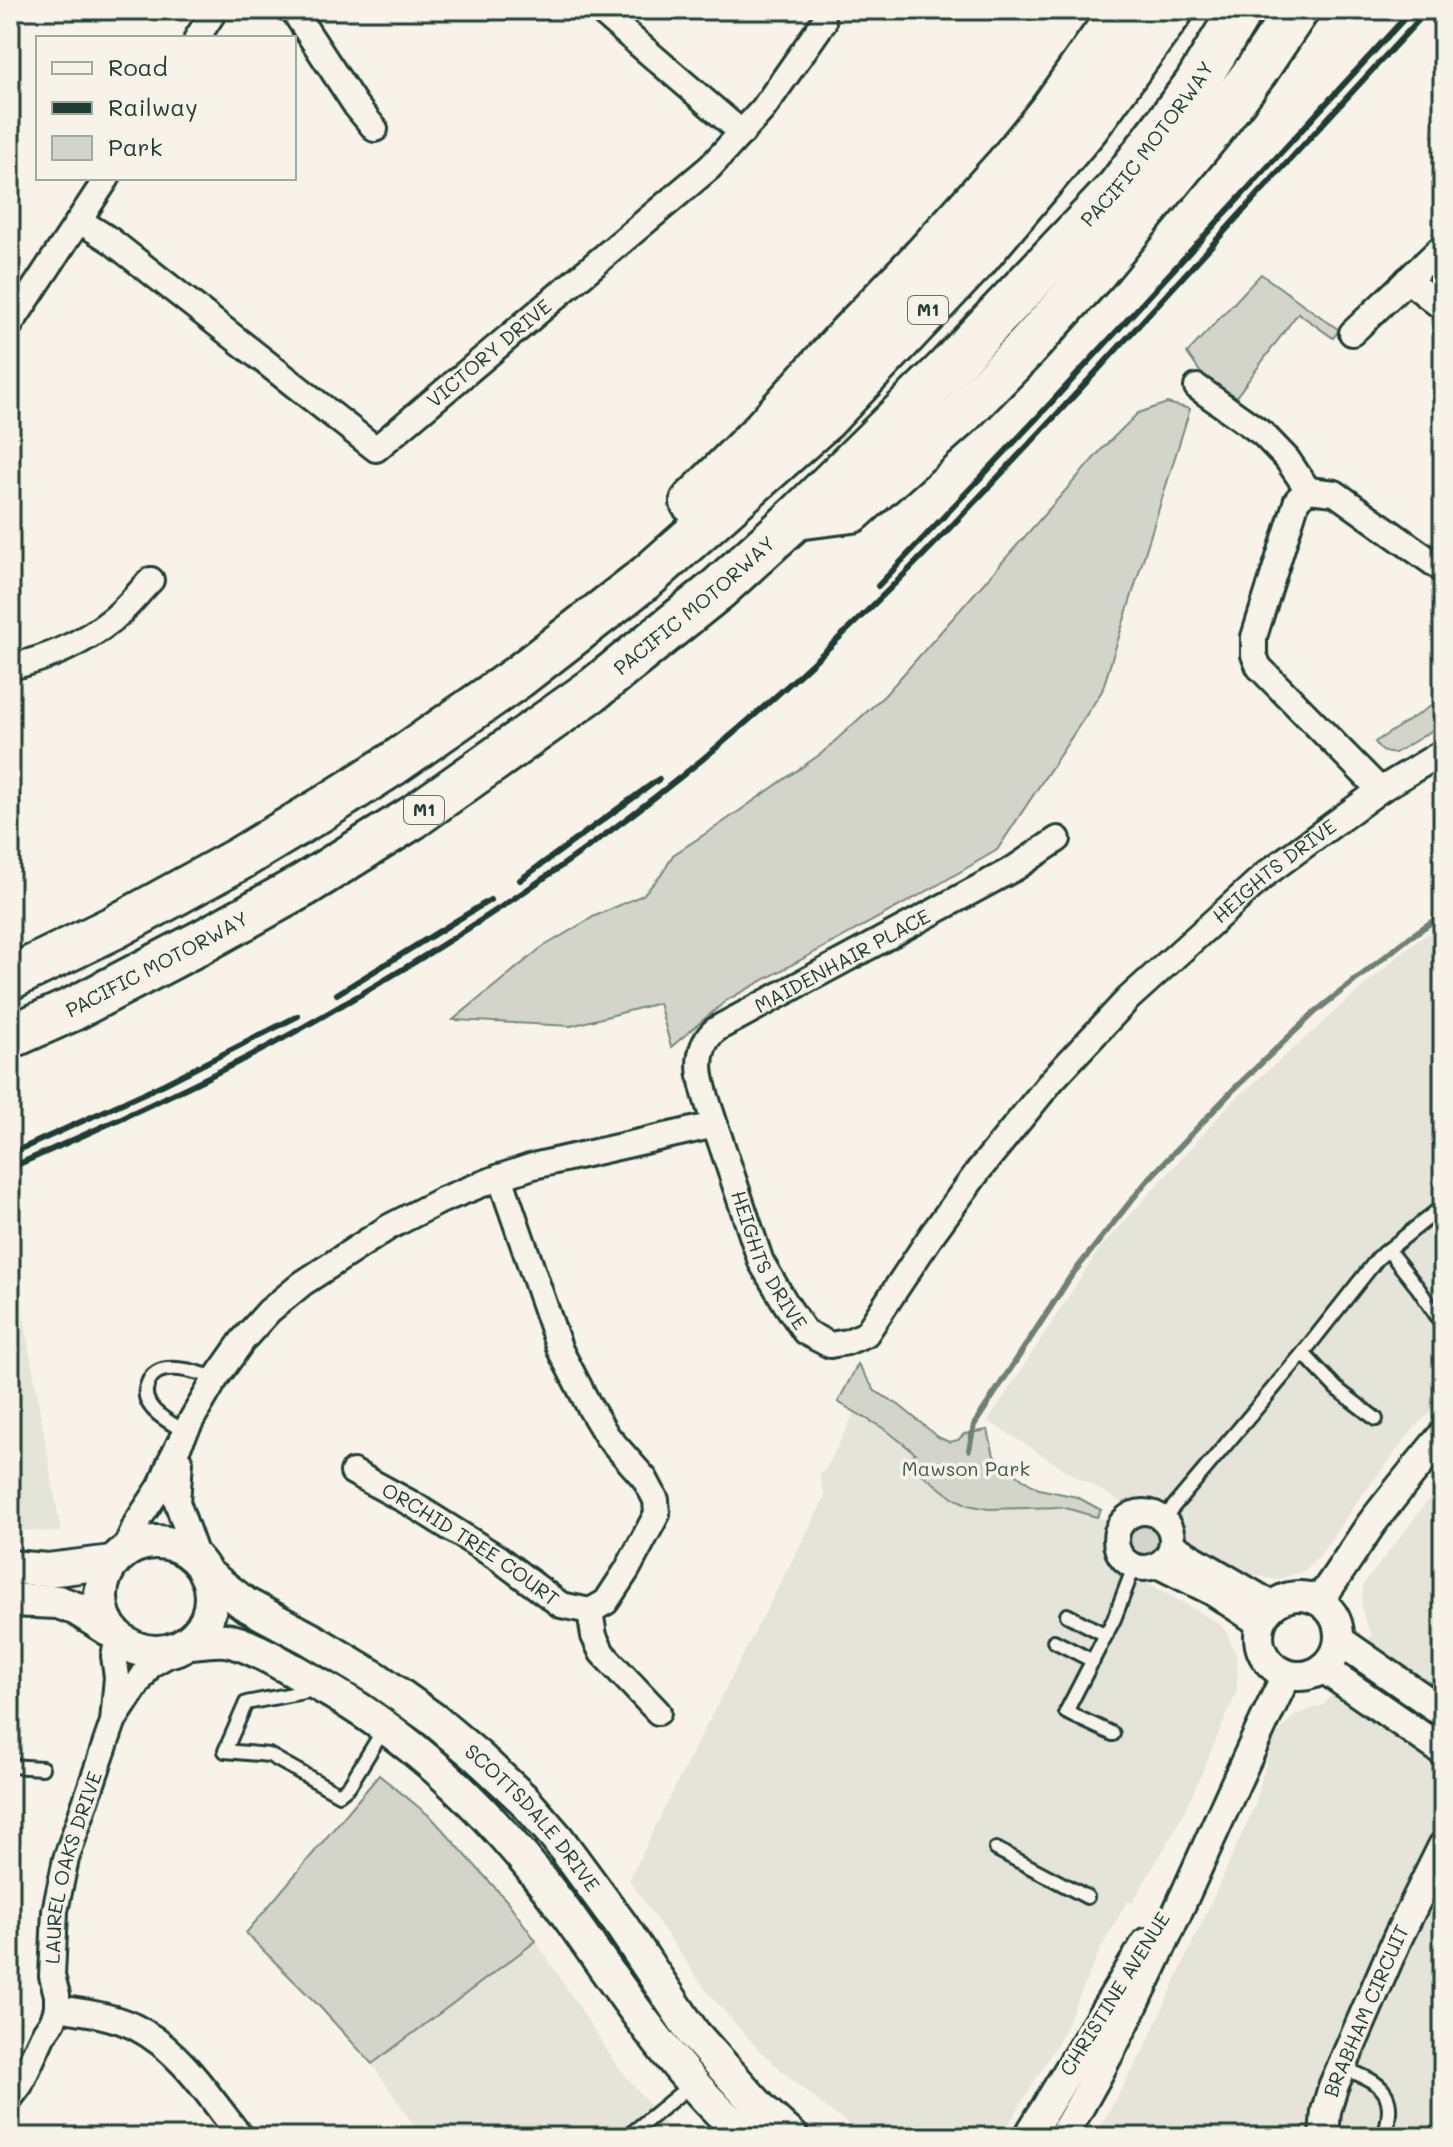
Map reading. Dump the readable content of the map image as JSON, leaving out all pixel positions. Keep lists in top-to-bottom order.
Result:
{
  "streets": {
    "highway": ["PACIFIC MOTORWAY", "M1"],
    "main road": ["SCOTTSDALE DRIVE"],
    "street": [
      "VICTORY DRIVE",
      "HEIGHTS DRIVE",
      "MAIDENHAIR PLACE",
      "ORCHID TREE COURT",
      "LAUREL OAKS DRIVE",
      "CHRISTINE AVENUE",
      "BRABHAM CIRCUIT"
    ]
  },
  "crossings": [
    ["HEIGHTS DRIVE", "MAIDENHAIR PLACE"],
    ["SCOTTSDALE DRIVE", "LAUREL OAKS DRIVE"]
  ],
  "parks": ["Mawson Park"],
  "legend": ["Road", "Railway", "Park"]
}
